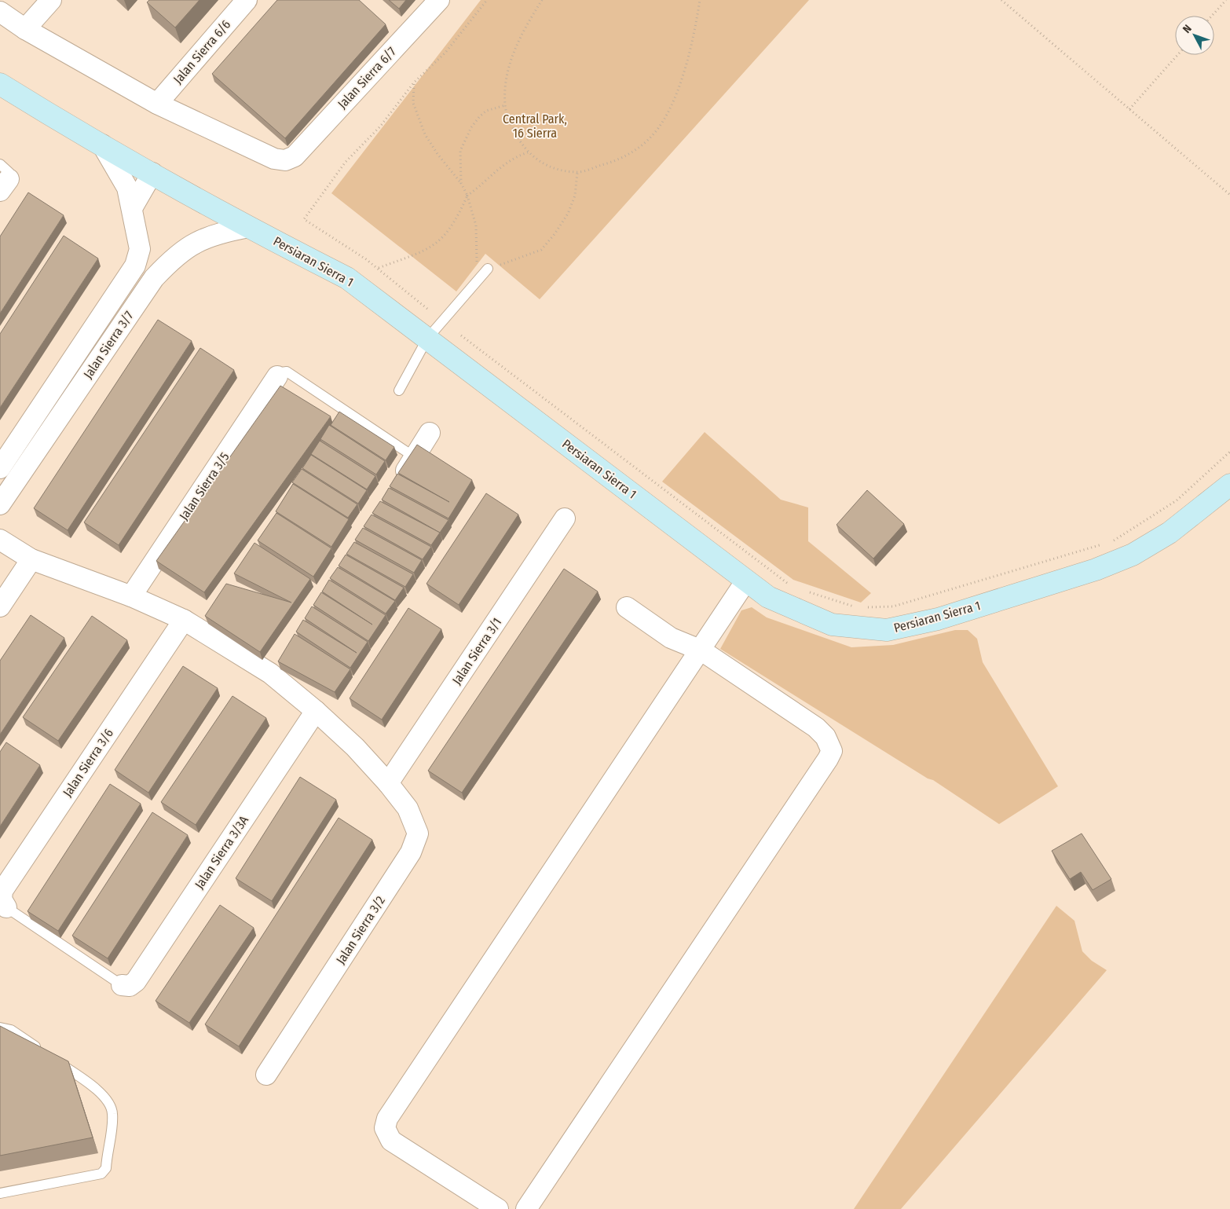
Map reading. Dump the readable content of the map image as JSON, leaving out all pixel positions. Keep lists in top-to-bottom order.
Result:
{
  "streets": {
    "street": [
      "Jalan Sierra 6/6",
      "Jalan Sierra 6/7",
      "Persiaran Sierra 1",
      "Jalan Sierra 3/7",
      "Jalan Sierra 3/5",
      "Jalan Sierra 3/1",
      "Jalan Sierra 3/6",
      "Jalan Sierra 3/3A",
      "Jalan Sierra 3/2"
    ]
  },
  "crossings": [
    ["Jalan Sierra 6/6", "Jalan Sierra 6/7"],
    ["Persiaran Sierra 1", "Jalan Sierra 3/7"],
    ["Jalan Sierra 3/5", "Jalan Sierra 3/2"],
    ["Jalan Sierra 3/1", "Jalan Sierra 3/2"],
    ["Jalan Sierra 3/6", "Jalan Sierra 3/2"],
    ["Jalan Sierra 3/3A", "Jalan Sierra 3/2"]
  ],
  "parks": ["Central Park, 16 Sierra"],
  "north": "top left"
}
